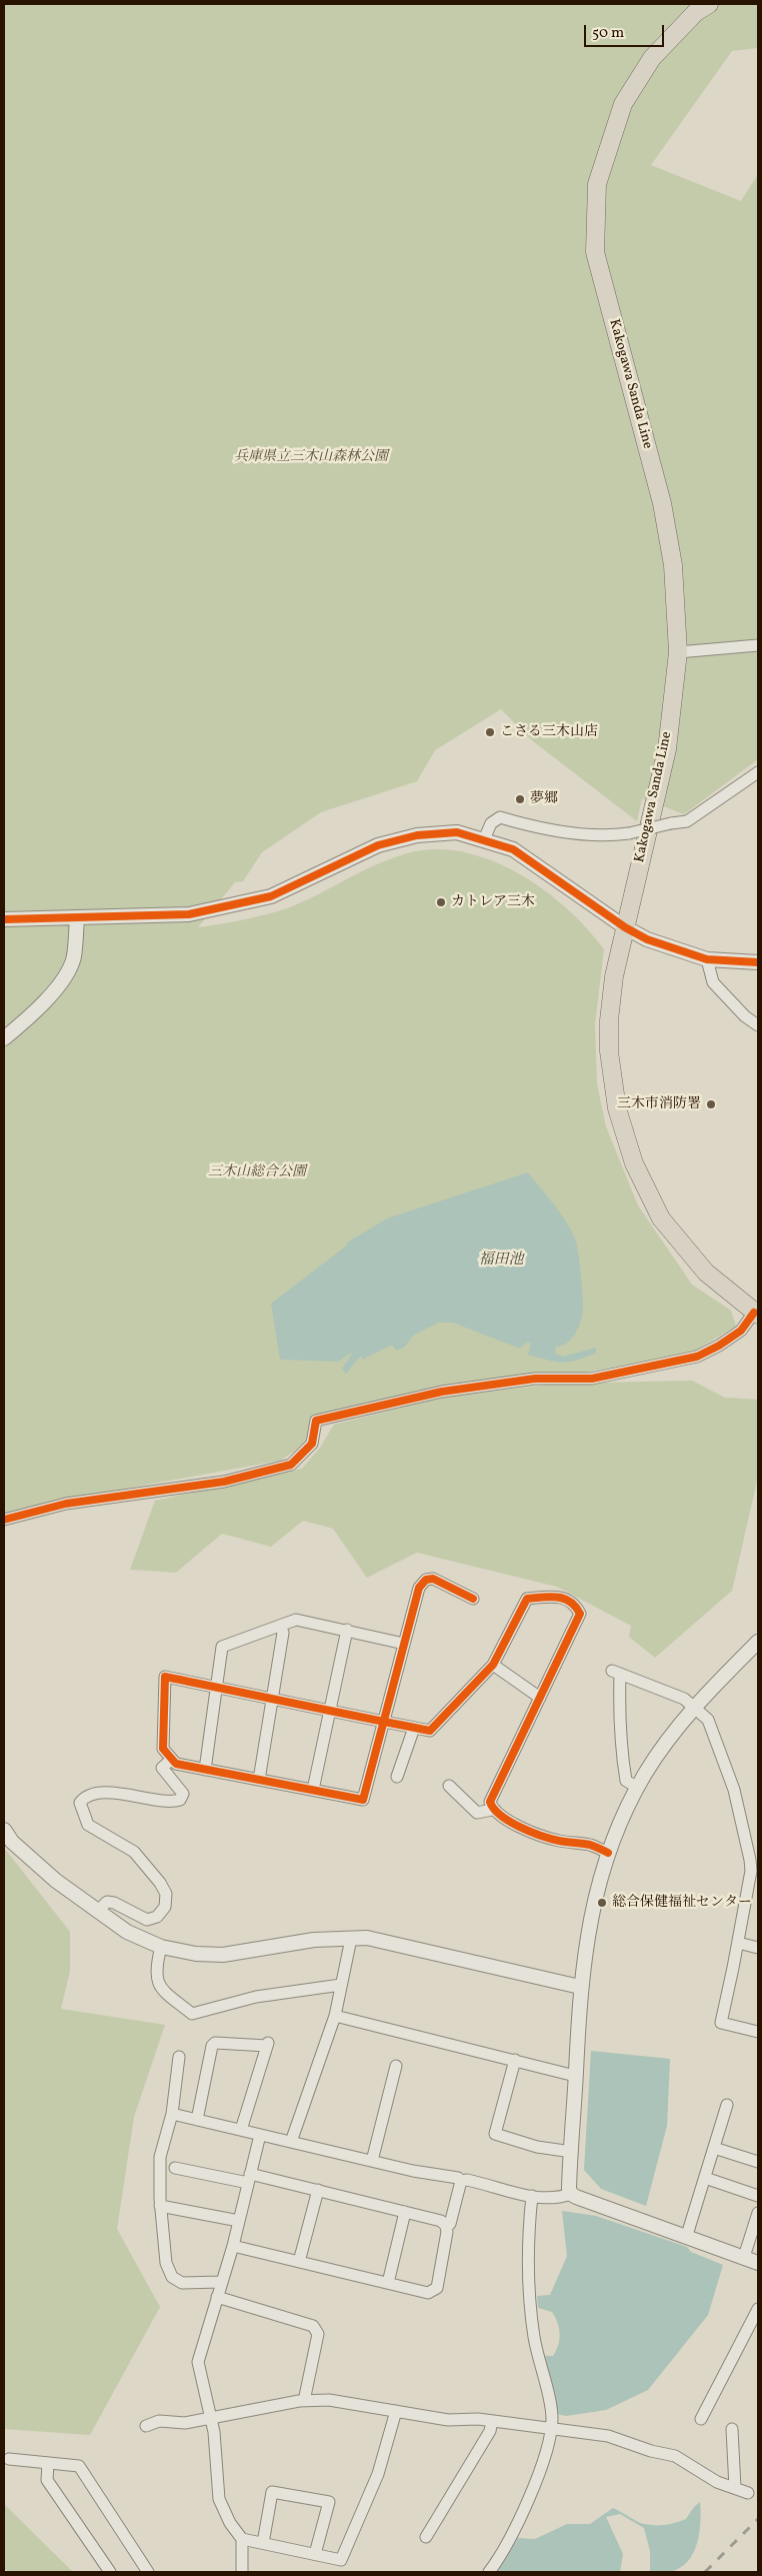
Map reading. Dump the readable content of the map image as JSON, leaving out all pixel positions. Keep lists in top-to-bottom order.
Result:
{
  "streets": {
    "main road": ["Kakogawa Sanda Line"]
  },
  "water": ["福田池"],
  "parks": ["兵庫県立三木山森林公園", "三木山総合公園"],
  "places": [
    "こさる三木山店",
    "夢郷",
    "カトレア三木",
    "三木市消防署",
    "総合保健福祉センター"
  ],
  "scale_bar": "50 m"
}
